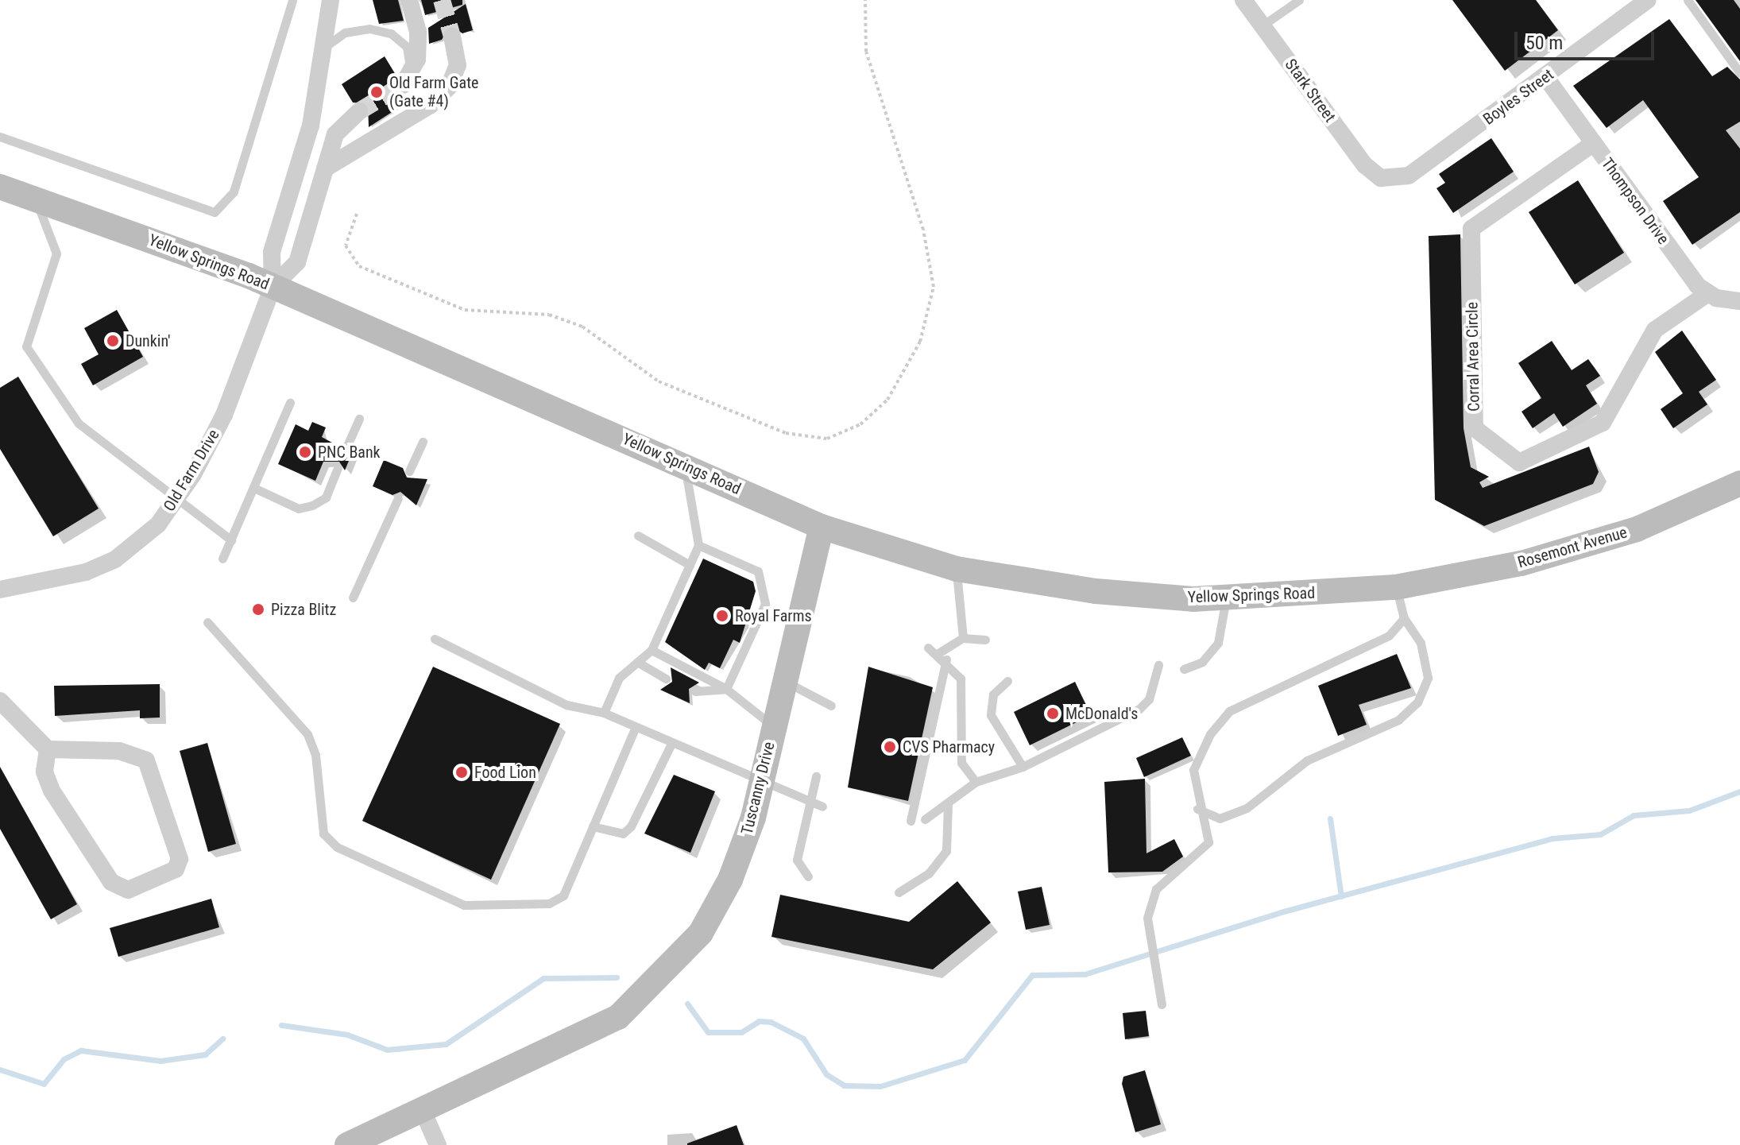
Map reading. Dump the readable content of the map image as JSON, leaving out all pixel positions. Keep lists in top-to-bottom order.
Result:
{
  "streets": {
    "main road": ["Yellow Springs Road", "Rosemont Avenue", "Tuscanny Drive"],
    "street": [
      "Stark Street",
      "Boyles Street",
      "Thompson Drive",
      "Corral Area Circle",
      "Old Farm Drive"
    ]
  },
  "crossings": [
    ["Stark Street", "Boyles Street"],
    ["Boyles Street", "Thompson Drive"],
    ["Thompson Drive", "Corral Area Circle"],
    ["Yellow Springs Road", "Old Farm Drive"],
    ["Yellow Springs Road", "Rosemont Avenue"],
    ["Yellow Springs Road", "Tuscanny Drive"]
  ],
  "places": [
    "Old Farm Gate (Gate #4)",
    "Dunkin'",
    "PNC Bank",
    "Pizza Blitz",
    "Royal Farms",
    "McDonald's",
    "CVS Pharmacy",
    "Food Lion"
  ],
  "scale_bar": "50 m"
}
